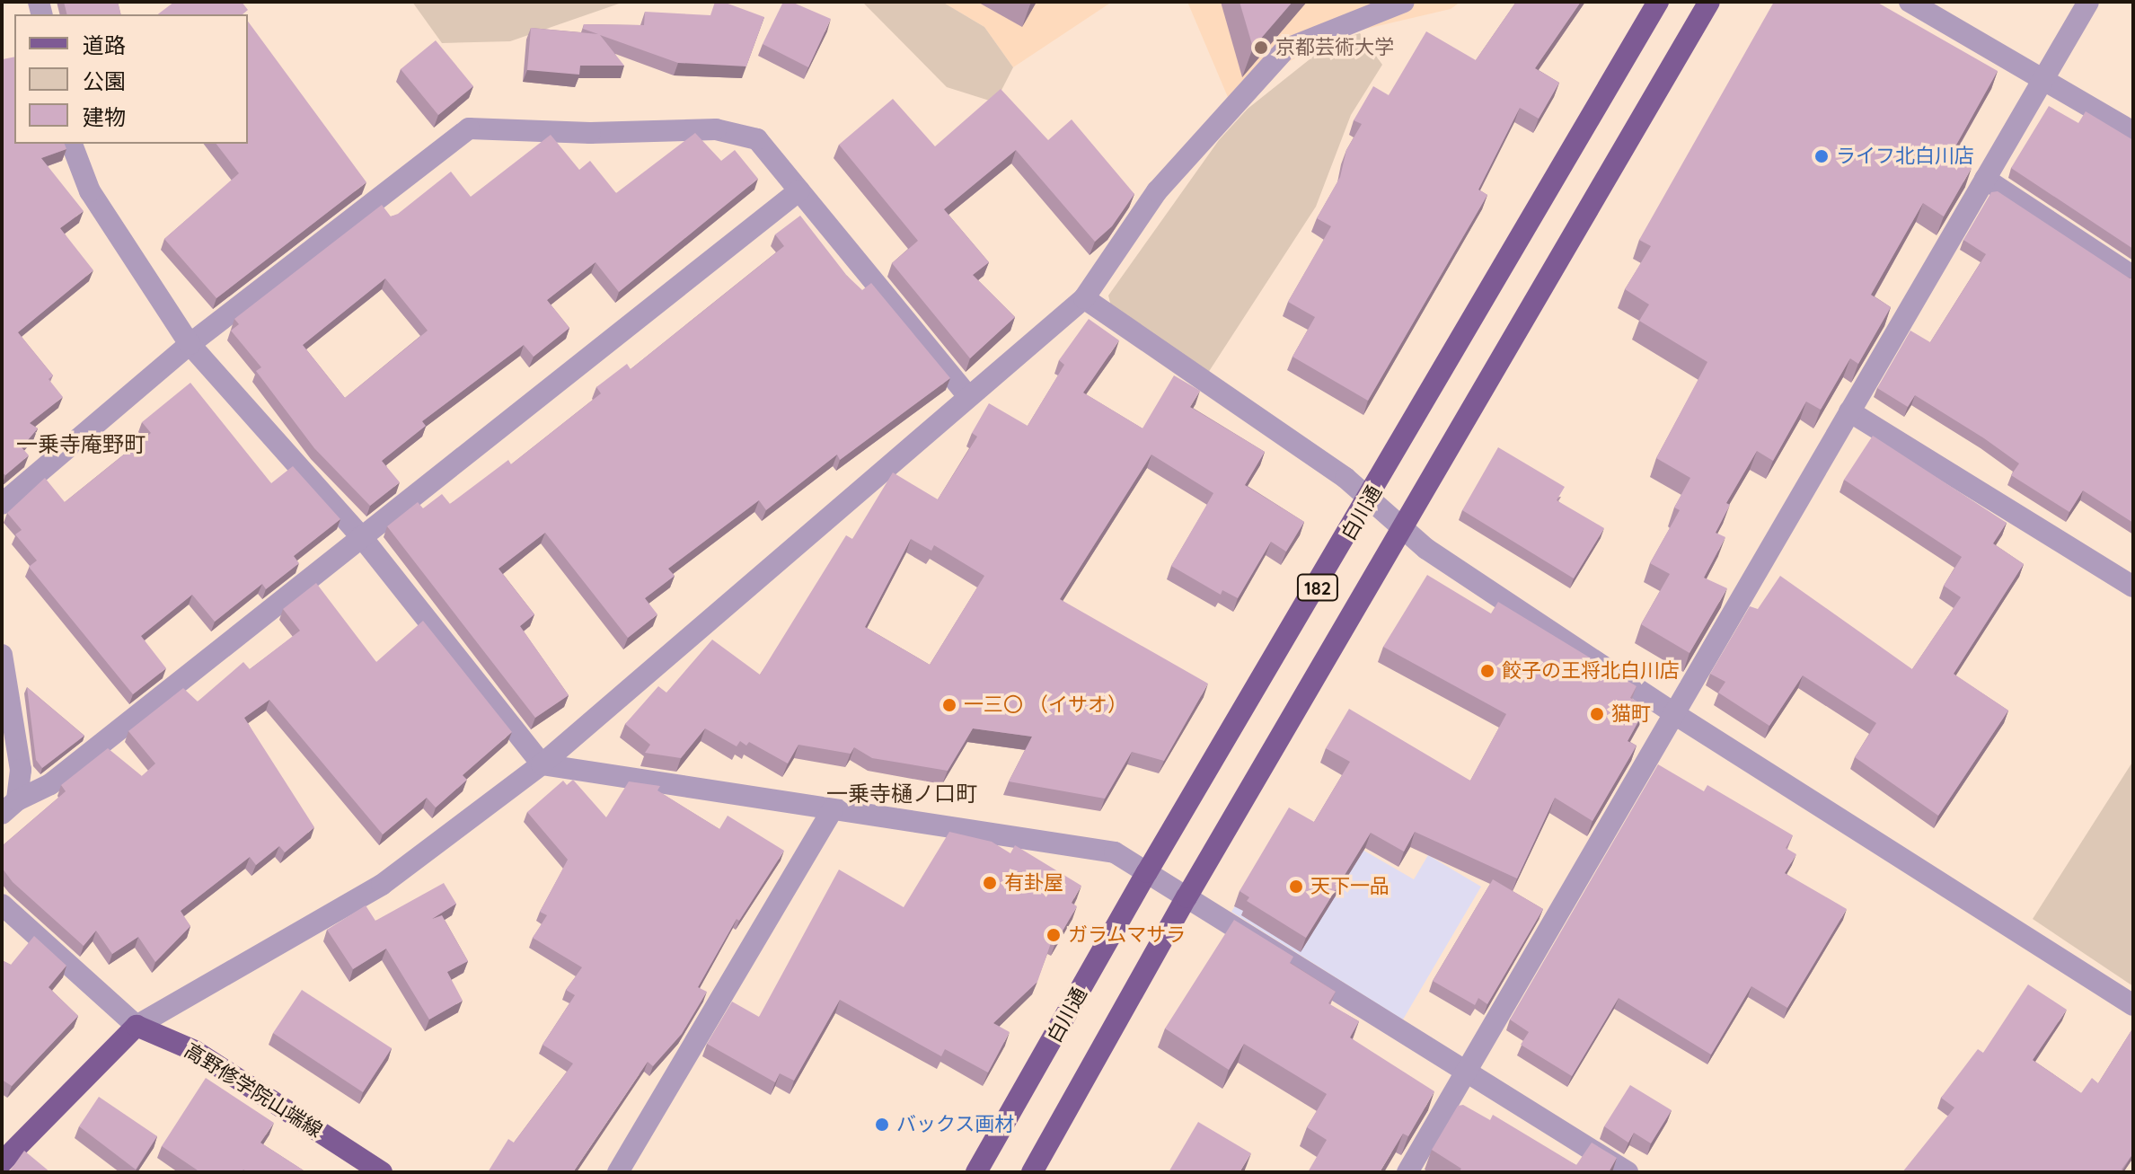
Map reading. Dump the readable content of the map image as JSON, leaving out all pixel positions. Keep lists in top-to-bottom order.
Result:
{
  "streets": {
    "main road": ["白川通", "182", "高野修学院山端線"]
  },
  "districts": ["一乗寺庵野町", "一乗寺樋ノ口町"],
  "places": [
    "京都芸術大学",
    "ライフ北白川店",
    "餃子の王将北白川店",
    "一三〇 （イサオ）",
    "猫町",
    "有卦屋",
    "天下一品",
    "ガラムマサラ",
    "バックス画材"
  ],
  "legend": ["道路", "公園", "建物"]
}
